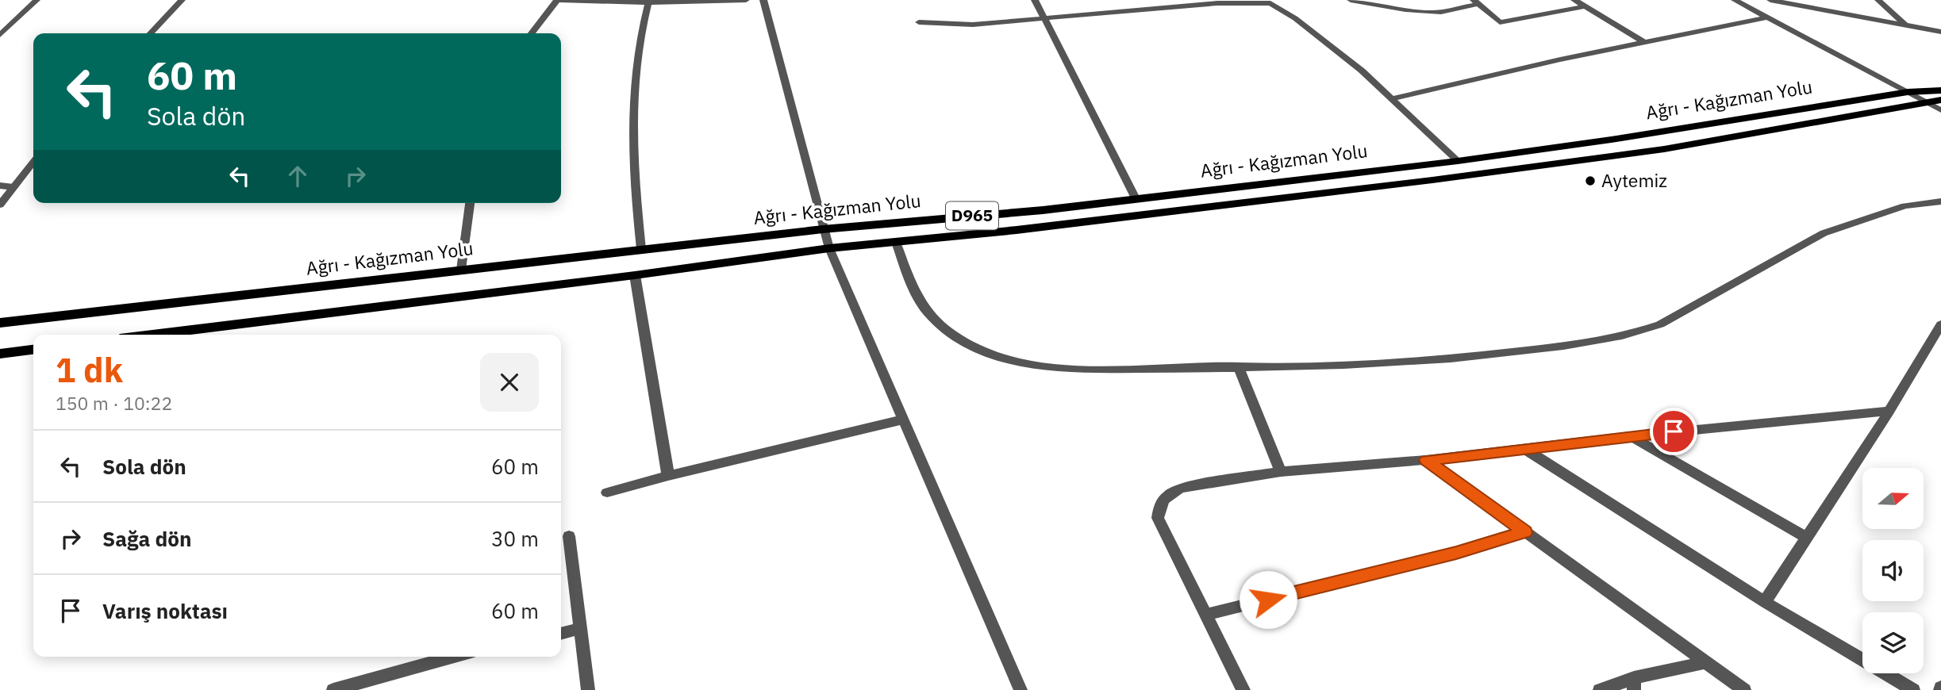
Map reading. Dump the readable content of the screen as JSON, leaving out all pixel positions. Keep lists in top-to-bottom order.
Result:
{
  "streets": {
    "main road": ["Ağrı - Kağızman Yolu", "D965"]
  },
  "places": ["Aytemiz"],
  "north": "right",
  "page": {
    "turn": ["60 m", "Sola dön"],
    "heading": ["1 dk", "150 m · 10:22"],
    "list": [
      {
        "name": "Sola dön",
        "value": "60 m"
      },
      {
        "name": "Sağa dön",
        "value": "30 m"
      },
      {
        "name": "Varış noktası",
        "value": "60 m"
      }
    ]
  }
}
